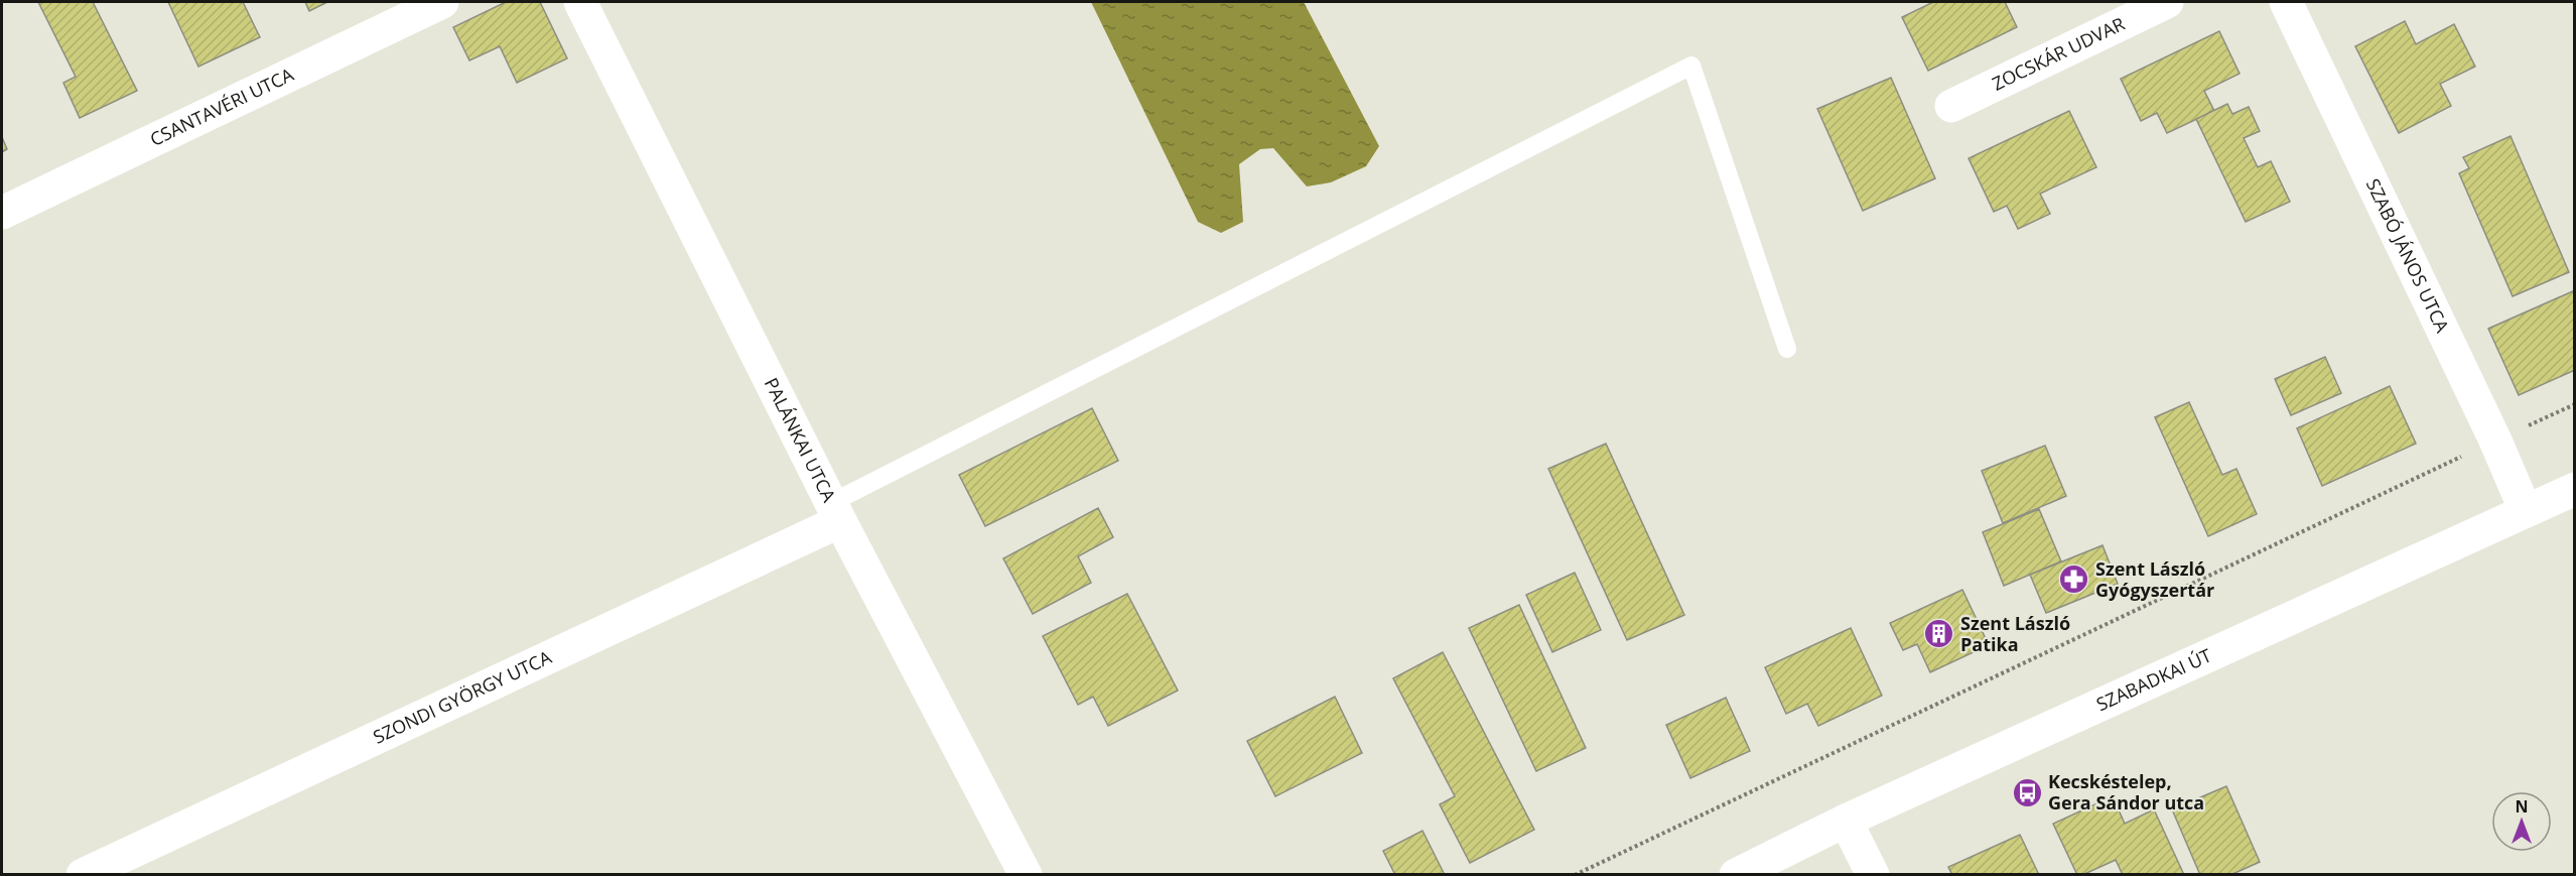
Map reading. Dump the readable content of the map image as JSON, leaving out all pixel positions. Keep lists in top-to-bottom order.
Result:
{
  "streets": {
    "street": [
      "ZOCSKÁR UDVAR",
      "CSANTAVÉRI UTCA",
      "SZABÓ JÁNOS UTCA",
      "PALÁNKAI UTCA",
      "SZABADKAI ÚT",
      "SZONDI GYÖRGY UTCA"
    ]
  },
  "crossings": [
    ["SZABÓ JÁNOS UTCA", "SZABADKAI ÚT"],
    ["PALÁNKAI UTCA", "SZONDI GYÖRGY UTCA"]
  ],
  "places": {
    "pharmacy": ["Szent László Gyógyszertár"],
    "building": ["Szent László Patika"],
    "bus stop": ["Kecskéstelep, Gera Sándor utca"]
  },
  "north": "top"
}
